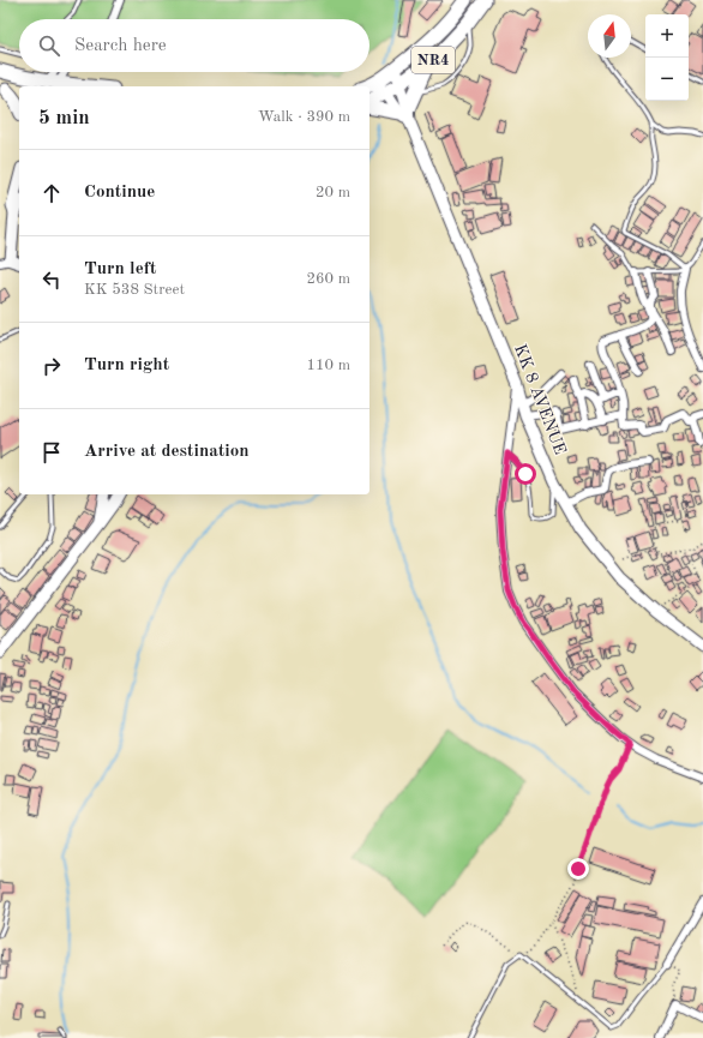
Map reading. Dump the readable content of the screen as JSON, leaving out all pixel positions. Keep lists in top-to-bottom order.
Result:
{
  "streets": {
    "highway": ["NR4"],
    "main road": ["KK 8 AVENUE"]
  },
  "crossings": [
    ["NR4", "KK 8 AVENUE"]
  ],
  "north": "top",
  "page": {
    "map_buttons": ["+", "−"],
    "search": "Search here",
    "heading": ["5 min", "Walk · 390 m"],
    "list": [
      ["Continue", "20 m"],
      ["Turn left", "KK 538 Street", "260 m"],
      ["Turn right", "110 m"],
      "Arrive at destination"
    ]
  }
}
